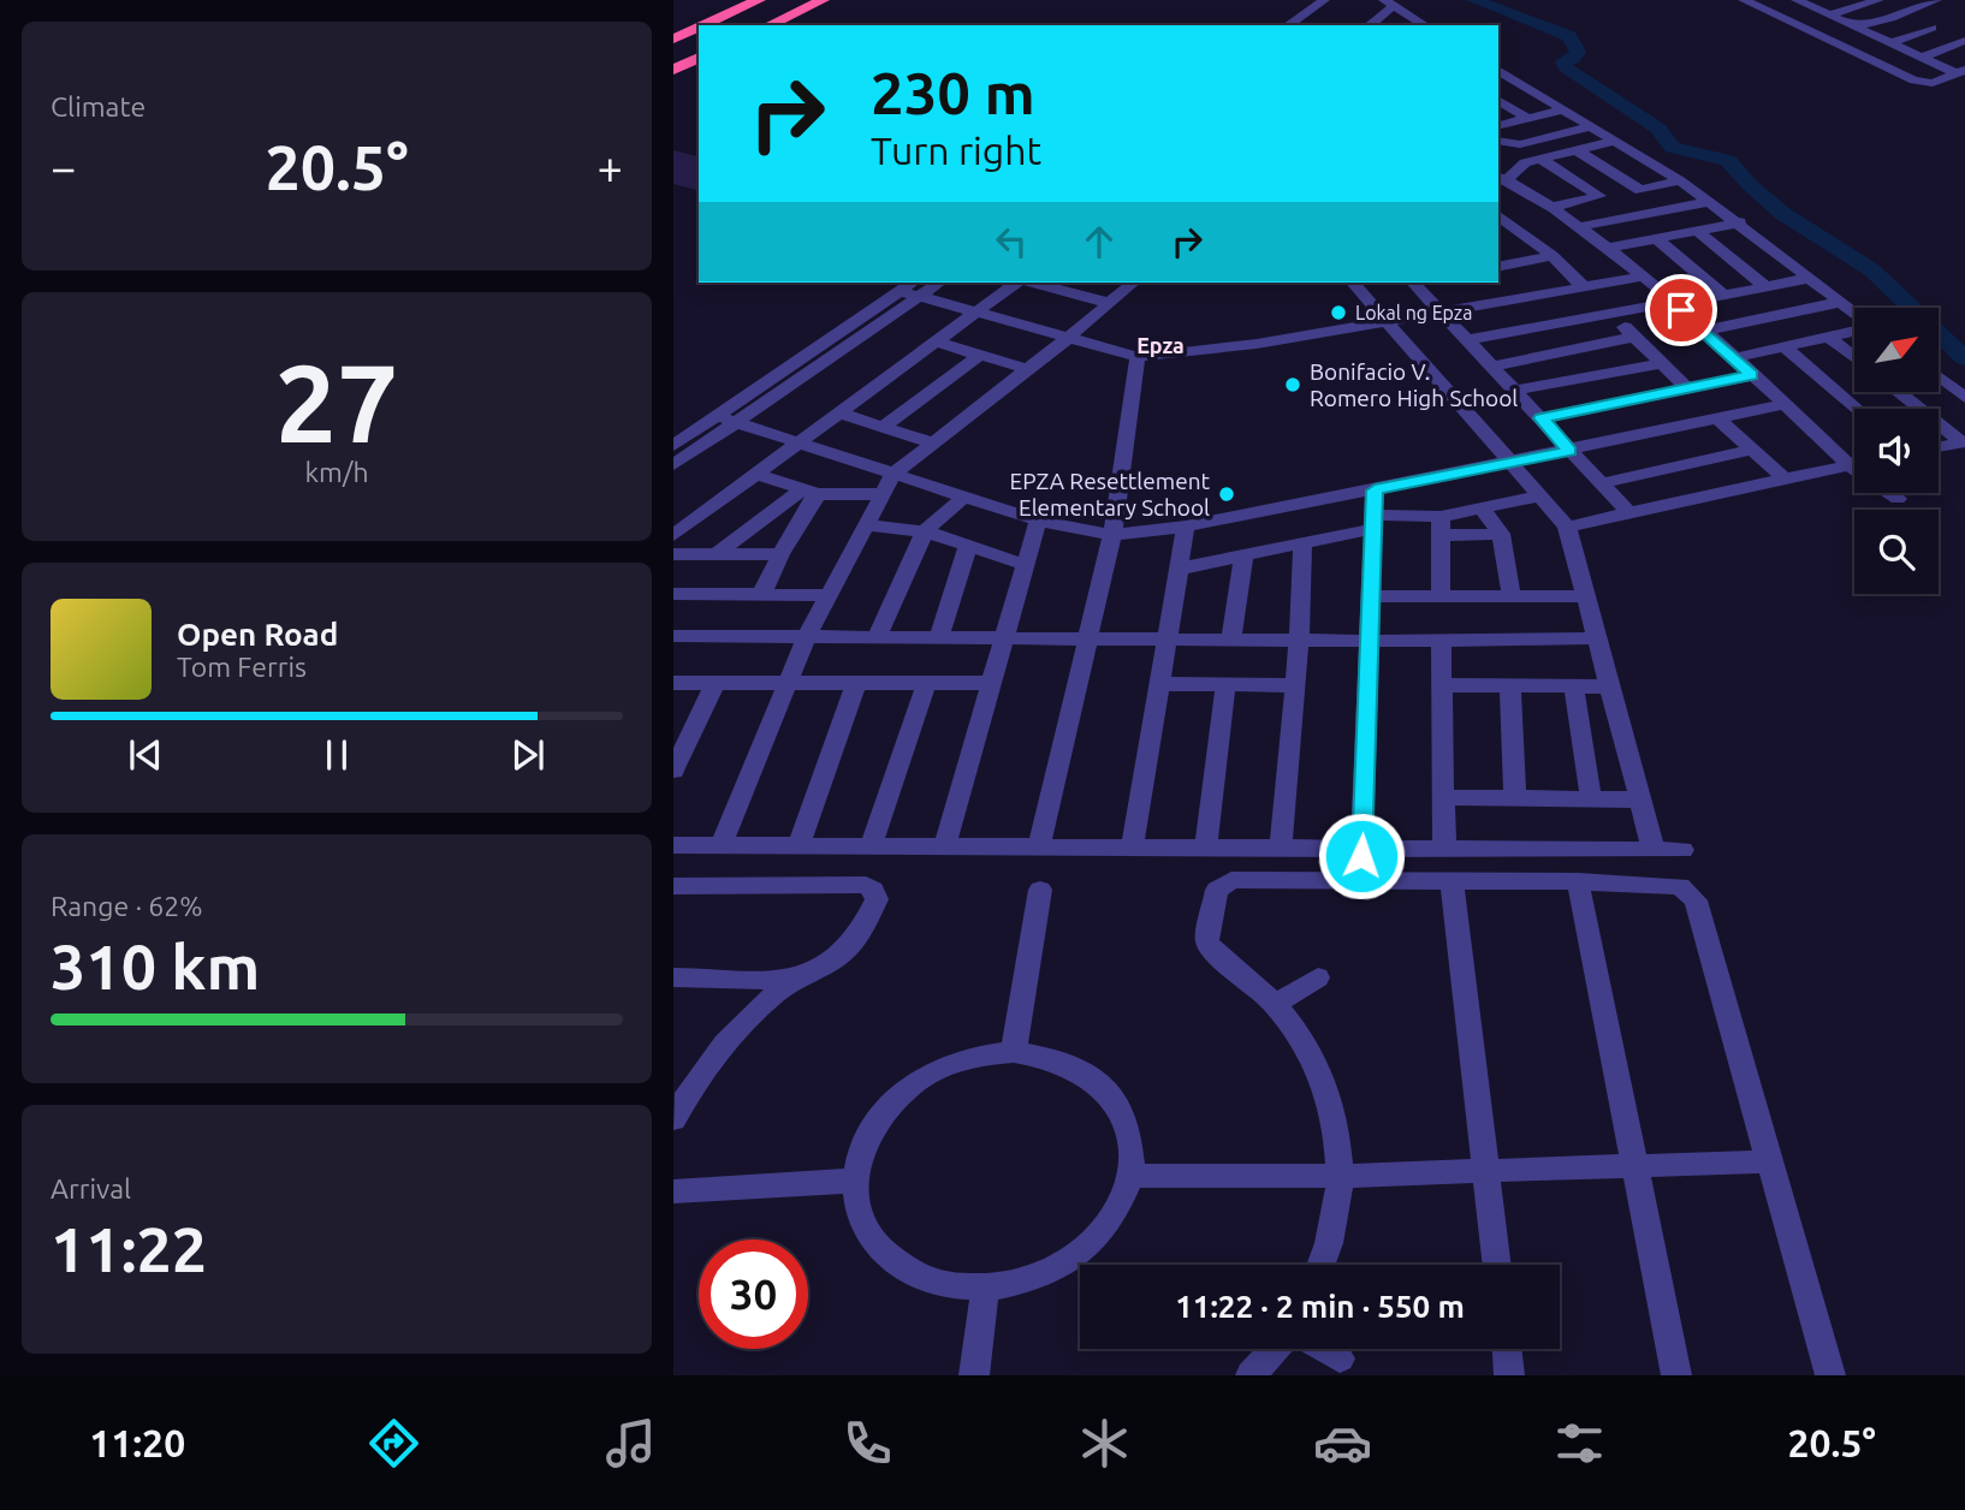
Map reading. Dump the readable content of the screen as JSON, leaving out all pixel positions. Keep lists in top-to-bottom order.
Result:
{
  "districts": ["Epza"],
  "places": ["Lokal ng Epza", "Bonifacio V. Romero High School", "EPZA Resettlement Elementary School"],
  "north": "top right",
  "page": {
    "tile": [
      "Climate",
      ["27", "km/h"],
      ["Range · 62%", "310 km"],
      ["Arrival", "11:22"]
    ],
    "turn": ["230 m", "Turn right"],
    "heat": ["−", "20.5°", "+"],
    "song": ["Open Road", "Tom Ferris"],
    "limit": "30",
    "trip": "11:22 · 2 min · 550 m",
    "tabs": ["11:20", "20.5°"]
  }
}
